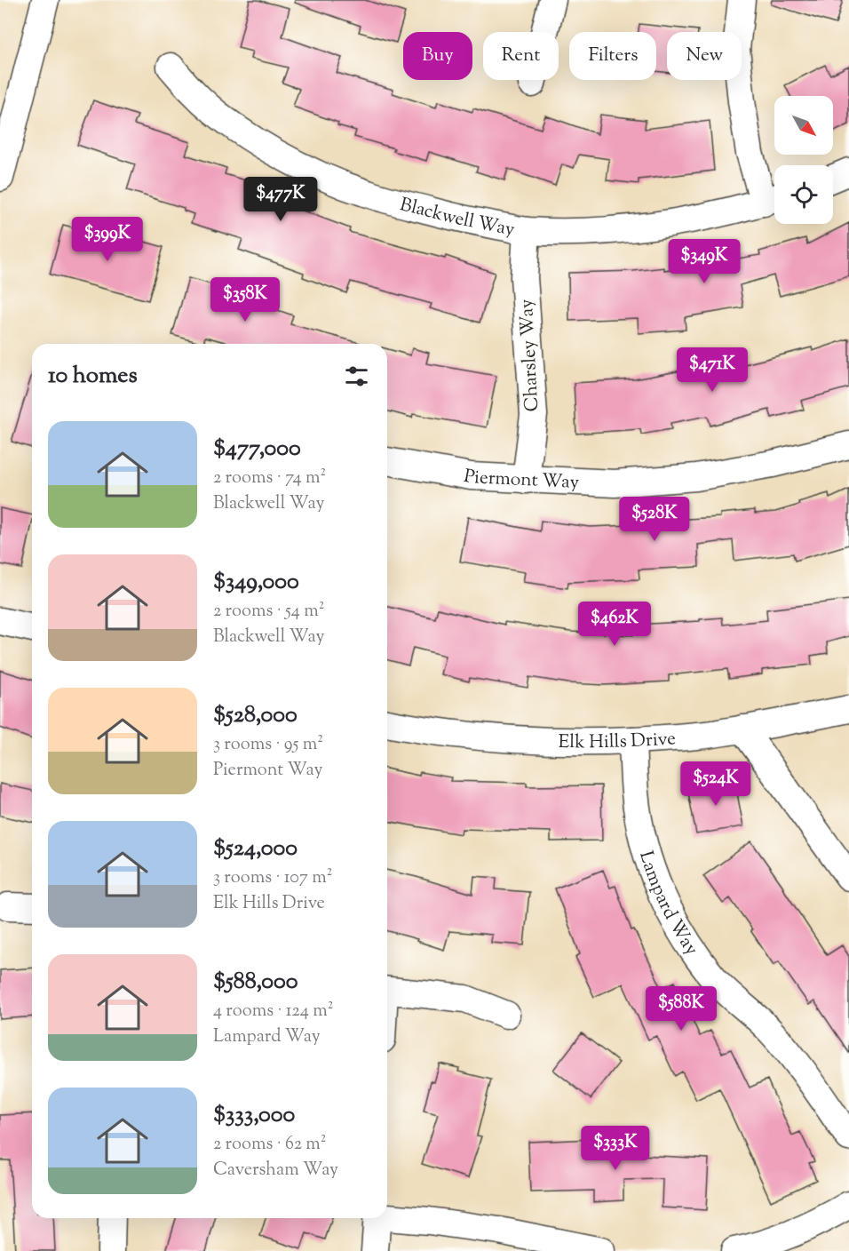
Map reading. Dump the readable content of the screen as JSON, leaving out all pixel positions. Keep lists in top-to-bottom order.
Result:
{
  "streets": {
    "street": [
      "Blackwell Way",
      "Charsley Way",
      "Piermont Way",
      "Elk Hills Drive",
      "Lampard Way"
    ]
  },
  "crossings": [
    ["Blackwell Way", "Charsley Way"],
    ["Charsley Way", "Piermont Way"],
    ["Elk Hills Drive", "Lampard Way"]
  ],
  "north": "bottom right",
  "page": {
    "chip": [
      "Buy",
      "Rent",
      "Filters",
      "New"
    ],
    "price": [
      "$477K",
      "$399K",
      "$349K",
      "$358K",
      "$471K",
      "$528K",
      "$462K",
      "$524K",
      "$588K",
      "$333K"
    ],
    "heading": "10 homes",
    "list": [
      {
        "name": "$477,000",
        "note": "2 rooms · 74 m² · Blackwell Way"
      },
      {
        "name": "$349,000",
        "note": "2 rooms · 54 m² · Blackwell Way"
      },
      {
        "name": "$528,000",
        "note": "3 rooms · 95 m² · Piermont Way"
      },
      {
        "name": "$524,000",
        "note": "3 rooms · 107 m² · Elk Hills Drive"
      },
      {
        "name": "$588,000",
        "note": "4 rooms · 124 m² · Lampard Way"
      },
      {
        "name": "$333,000",
        "note": "2 rooms · 62 m² · Caversham Way"
      }
    ]
  }
}
